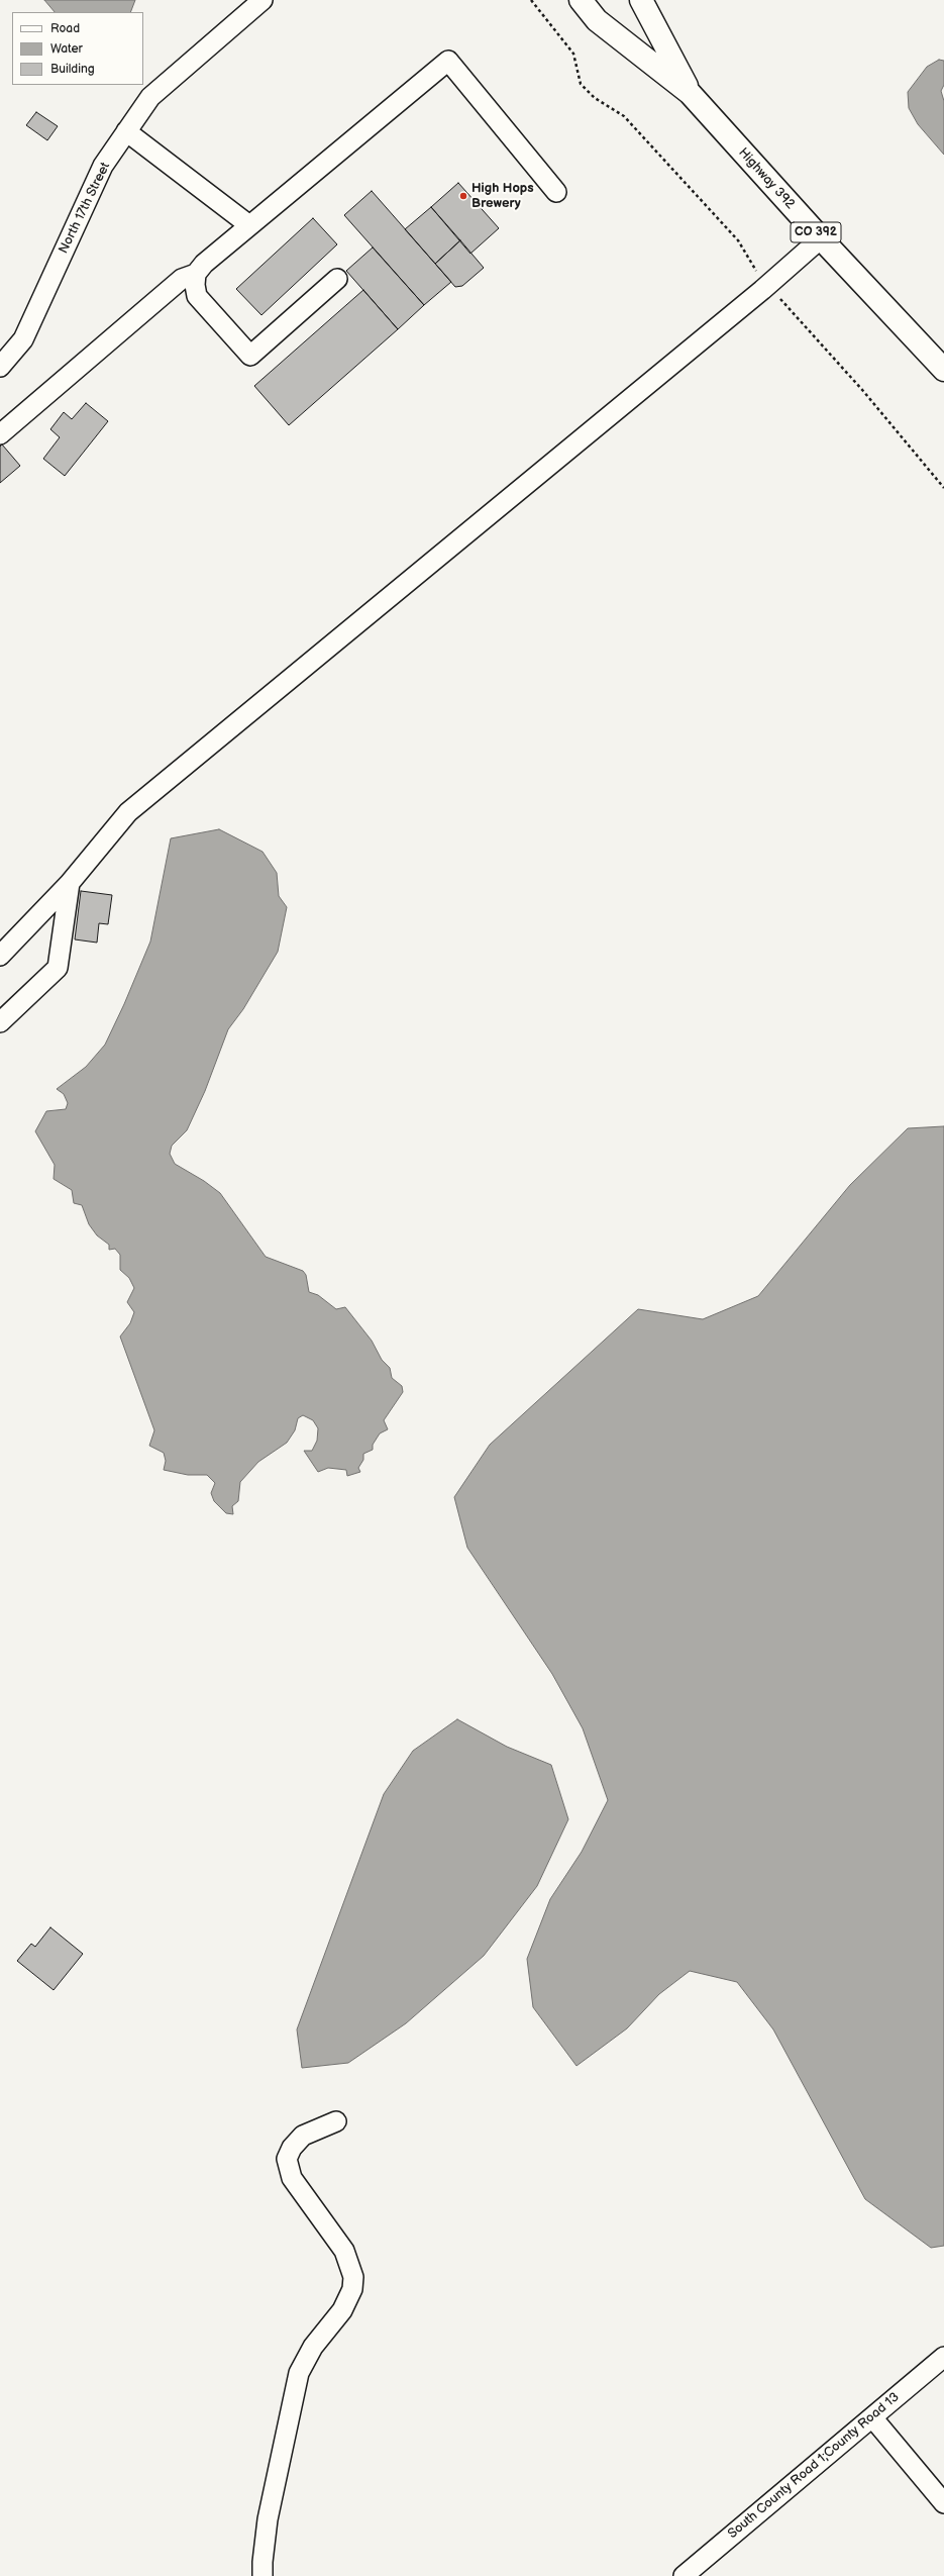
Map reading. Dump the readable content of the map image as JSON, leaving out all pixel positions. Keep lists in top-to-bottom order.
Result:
{
  "streets": {
    "main road": ["Highway 392", "CO 392"],
    "street": ["North 17th Street", "South County Road 1;County Road 13"]
  },
  "places": ["High Hops Brewery"],
  "legend": ["Road", "Water", "Building"]
}
